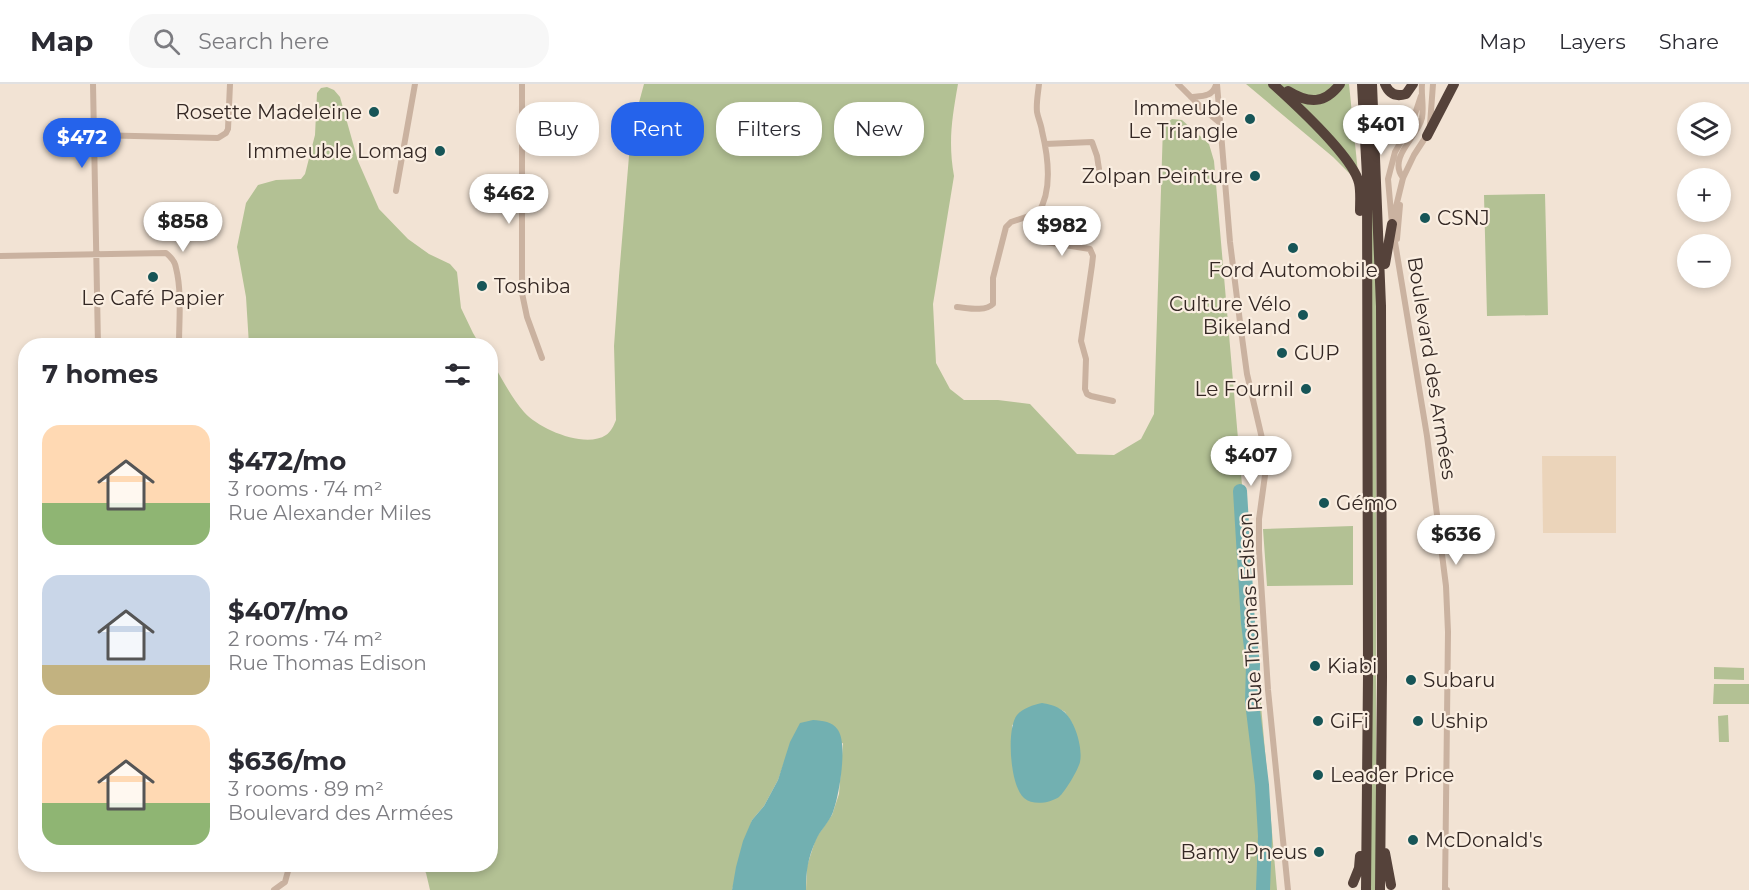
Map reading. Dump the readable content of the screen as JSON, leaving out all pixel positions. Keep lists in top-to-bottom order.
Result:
{
  "streets": {
    "street": ["Boulevard des Armées", "Rue Thomas Edison"]
  },
  "places": [
    "Rosette Madeleine",
    "Immeuble Le Triangle",
    "Immeuble Lomag",
    "Zolpan Peinture",
    "CSNJ",
    "Ford Automobile",
    "Le Café Papier",
    "Toshiba",
    "Culture Vélo Bikeland",
    "GUP",
    "Le Fournil",
    "Gémo",
    "Kiabi",
    "Subaru",
    "GiFi",
    "Uship",
    "Leader Price",
    "McDonald's",
    "Bamy Pneus"
  ],
  "page": {
    "header": "Map",
    "search": "Search here",
    "nav": ["Map", "Layers", "Share"],
    "map_buttons": ["+", "−"],
    "chip": [
      "Buy",
      "Rent",
      "Filters",
      "New"
    ],
    "price": [
      "$401",
      "$472",
      "$462",
      "$858",
      "$982",
      "$407",
      "$636"
    ],
    "heading": "7 homes",
    "list": [
      {
        "name": "$472/mo",
        "note": "3 rooms · 74 m² · Rue Alexander Miles"
      },
      {
        "name": "$407/mo",
        "note": "2 rooms · 74 m² · Rue Thomas Edison"
      },
      {
        "name": "$636/mo",
        "note": "3 rooms · 89 m² · Boulevard des Armées"
      }
    ]
  }
}
